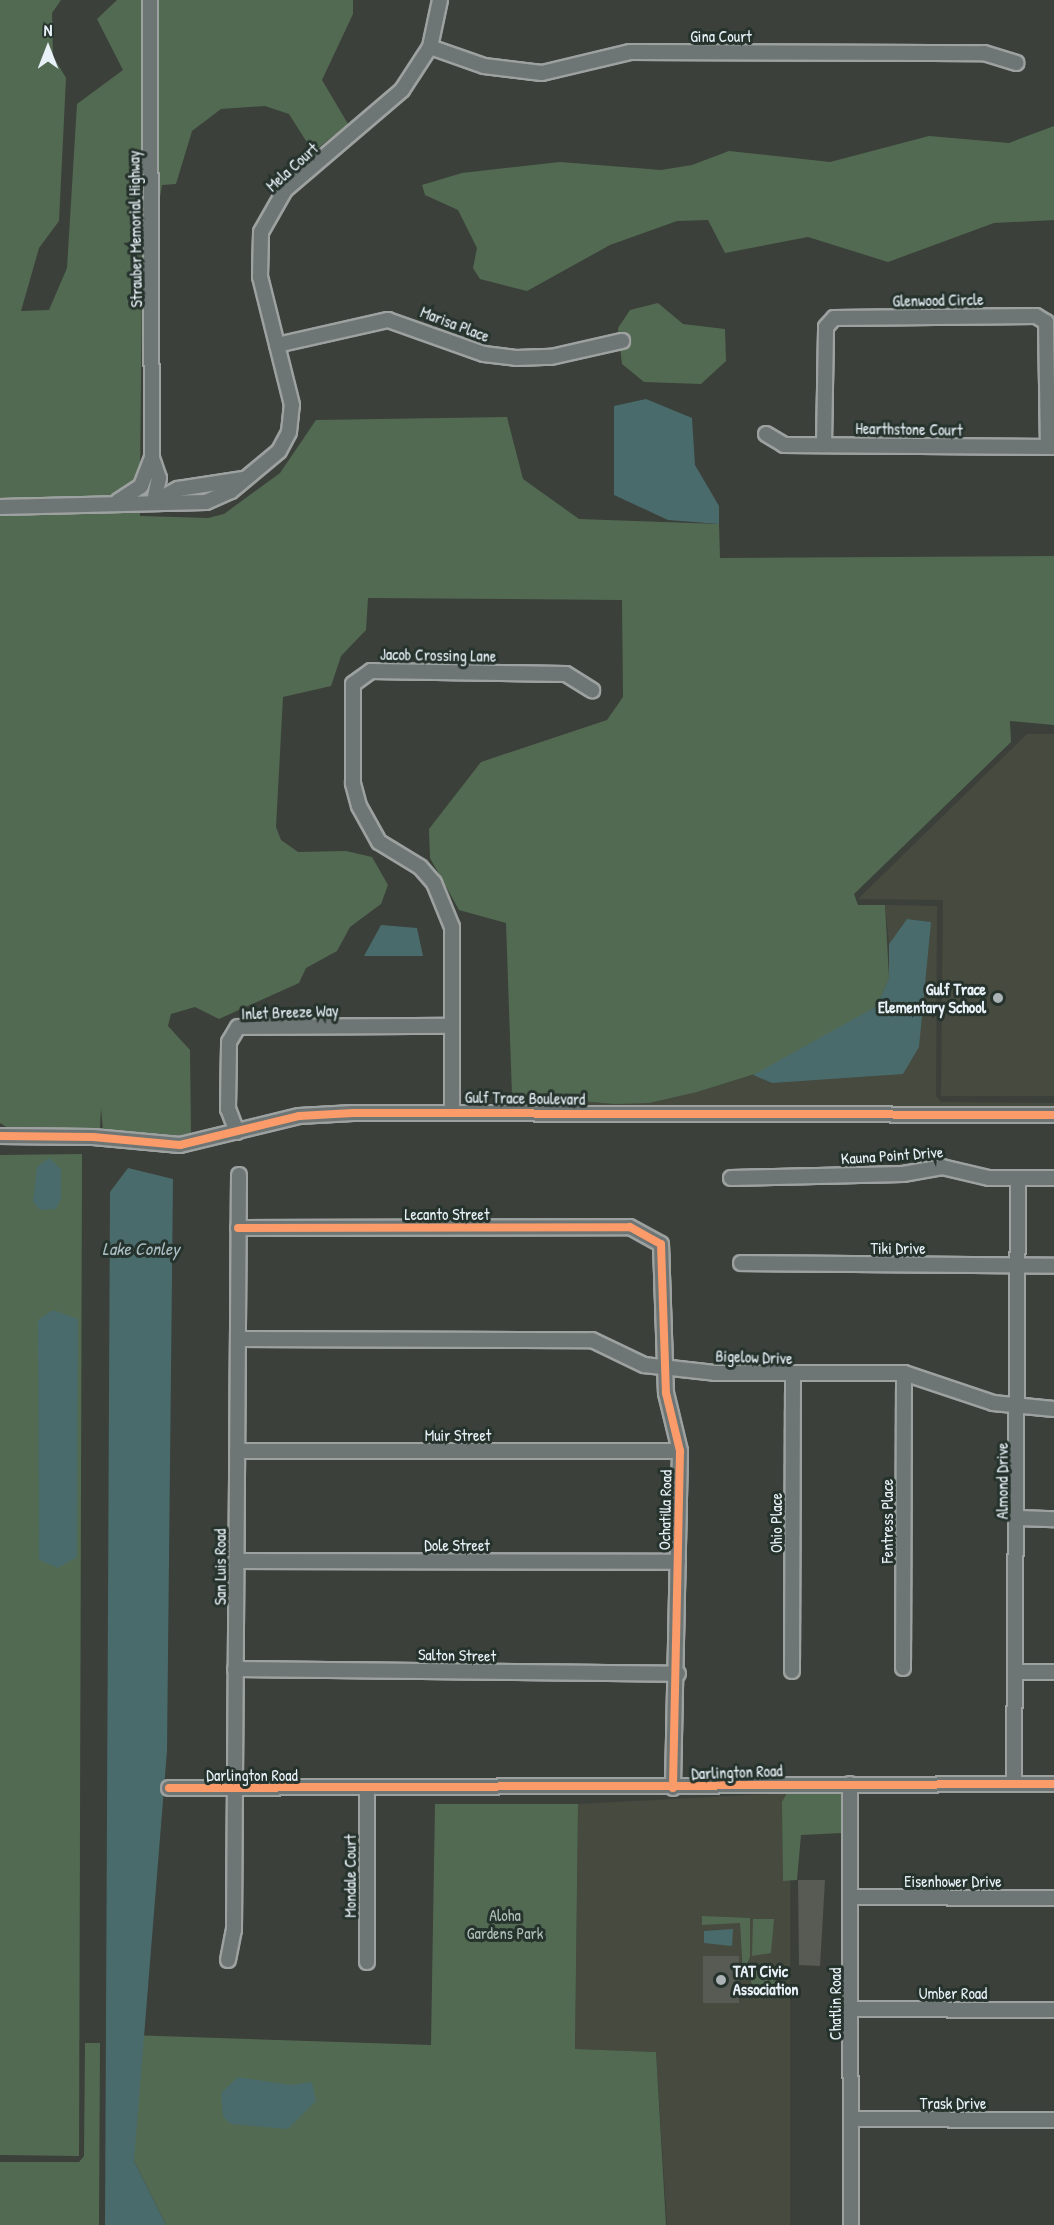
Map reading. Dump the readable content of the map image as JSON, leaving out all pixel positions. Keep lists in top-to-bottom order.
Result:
{
  "streets": {
    "street": [
      "Gina Court",
      "Mela Court",
      "Strauber Memorial Highway",
      "Glenwood Circle",
      "Marisa Place",
      "Hearthstone Court",
      "Jacob Crossing Lane",
      "Inlet Breeze Way",
      "Gulf Trace Boulevard",
      "Kauna Point Drive",
      "Lecanto Street",
      "Tiki Drive",
      "Bigelow Drive",
      "Muir Street",
      "Almond Drive",
      "Ochatilla Road",
      "Fentress Place",
      "Ohio Place",
      "Dole Street",
      "San Luis Road",
      "Salton Street",
      "Darlington Road",
      "Mondale Court",
      "Eisenhower Drive",
      "Umber Road",
      "Chatlin Road",
      "Trask Drive"
    ]
  },
  "crossings": [
    ["Gina Court", "Mela Court"],
    ["Mela Court", "Strauber Memorial Highway"],
    ["Mela Court", "Marisa Place"],
    ["Glenwood Circle", "Hearthstone Court"],
    ["Jacob Crossing Lane", "Inlet Breeze Way"],
    ["Jacob Crossing Lane", "Gulf Trace Boulevard"],
    ["Inlet Breeze Way", "Gulf Trace Boulevard"],
    ["Kauna Point Drive", "Almond Drive"],
    ["Lecanto Street", "Ochatilla Road"],
    ["Lecanto Street", "San Luis Road"],
    ["Tiki Drive", "Almond Drive"],
    ["Bigelow Drive", "Almond Drive"],
    ["Bigelow Drive", "Ochatilla Road"],
    ["Bigelow Drive", "Fentress Place"],
    ["Bigelow Drive", "Ohio Place"],
    ["Bigelow Drive", "San Luis Road"],
    ["Muir Street", "Ochatilla Road"],
    ["Muir Street", "San Luis Road"],
    ["Almond Drive", "Darlington Road"],
    ["Ochatilla Road", "Dole Street"],
    ["Ochatilla Road", "Salton Street"],
    ["Ochatilla Road", "Darlington Road"],
    ["Dole Street", "San Luis Road"],
    ["San Luis Road", "Salton Street"],
    ["San Luis Road", "Darlington Road"],
    ["Darlington Road", "Mondale Court"],
    ["Darlington Road", "Chatlin Road"],
    ["Eisenhower Drive", "Chatlin Road"],
    ["Umber Road", "Chatlin Road"],
    ["Chatlin Road", "Trask Drive"]
  ],
  "water": ["Lake Conley"],
  "parks": ["Aloha Gardens Park"],
  "places": ["Gulf Trace Elementary School", "TAT Civic Association"],
  "north": "top"
}
